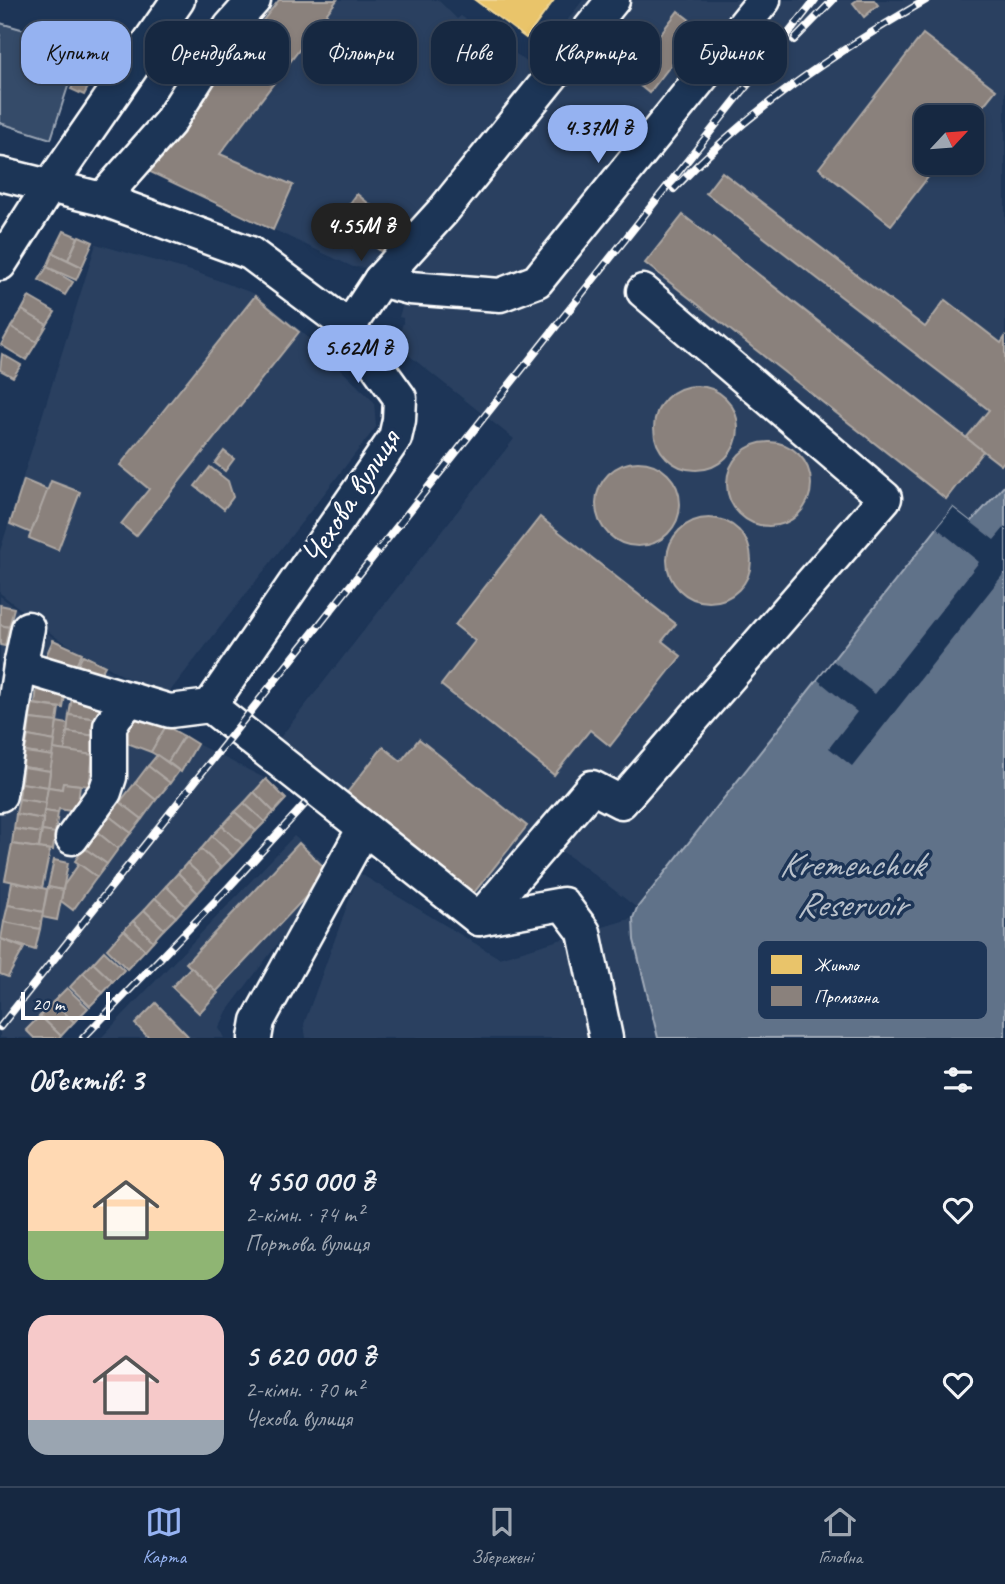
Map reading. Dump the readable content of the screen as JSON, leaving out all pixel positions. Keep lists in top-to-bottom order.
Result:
{
  "streets": {
    "street": ["Чехова вулиця"]
  },
  "water": ["Kremenchuk Reservoir"],
  "legend": ["Житло", "Промзона"],
  "scale_bar": "20 m",
  "north": "top right",
  "page": {
    "chip": [
      "Купити",
      "Орендувати",
      "Фільтри",
      "Нове",
      "Квартира",
      "Будинок"
    ],
    "price": ["4.37M ₴", "4.55M ₴", "5.62M ₴"],
    "scale": "20 m",
    "heading": "Об’єктів: 3",
    "list": [
      {
        "name": "4 550 000 ₴",
        "note": "2-кімн. · 74 m² · Портова вулиця"
      },
      {
        "name": "5 620 000 ₴",
        "note": "2-кімн. · 70 m² · Чехова вулиця"
      }
    ],
    "tabs": ["Карта", "Збережені", "Головна"]
  }
}
